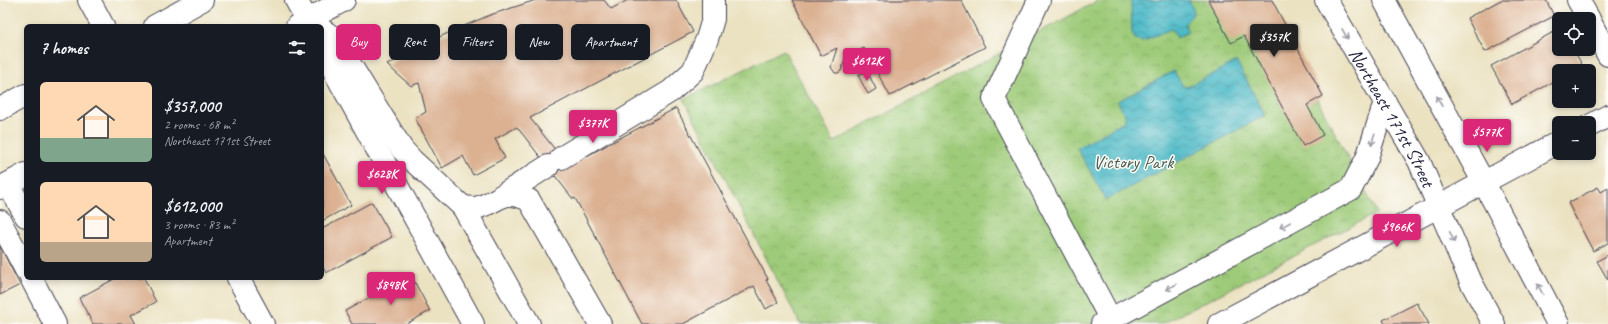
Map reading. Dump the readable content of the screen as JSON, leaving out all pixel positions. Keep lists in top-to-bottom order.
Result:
{
  "streets": {
    "street": ["Northeast 171st Street"]
  },
  "parks": ["Victory Park"],
  "page": {
    "map_buttons": ["+", "−"],
    "price": [
      "$357K",
      "$612K",
      "$377K",
      "$577K",
      "$628K",
      "$966K",
      "$848K"
    ],
    "chip": [
      "Buy",
      "Rent",
      "Filters",
      "New",
      "Apartment"
    ],
    "heading": "7 homes",
    "list": [
      {
        "name": "$357,000",
        "note": "2 rooms · 68 m² · Northeast 171st Street"
      },
      {
        "name": "$612,000",
        "note": "3 rooms · 83 m² · Apartment"
      }
    ]
  }
}
